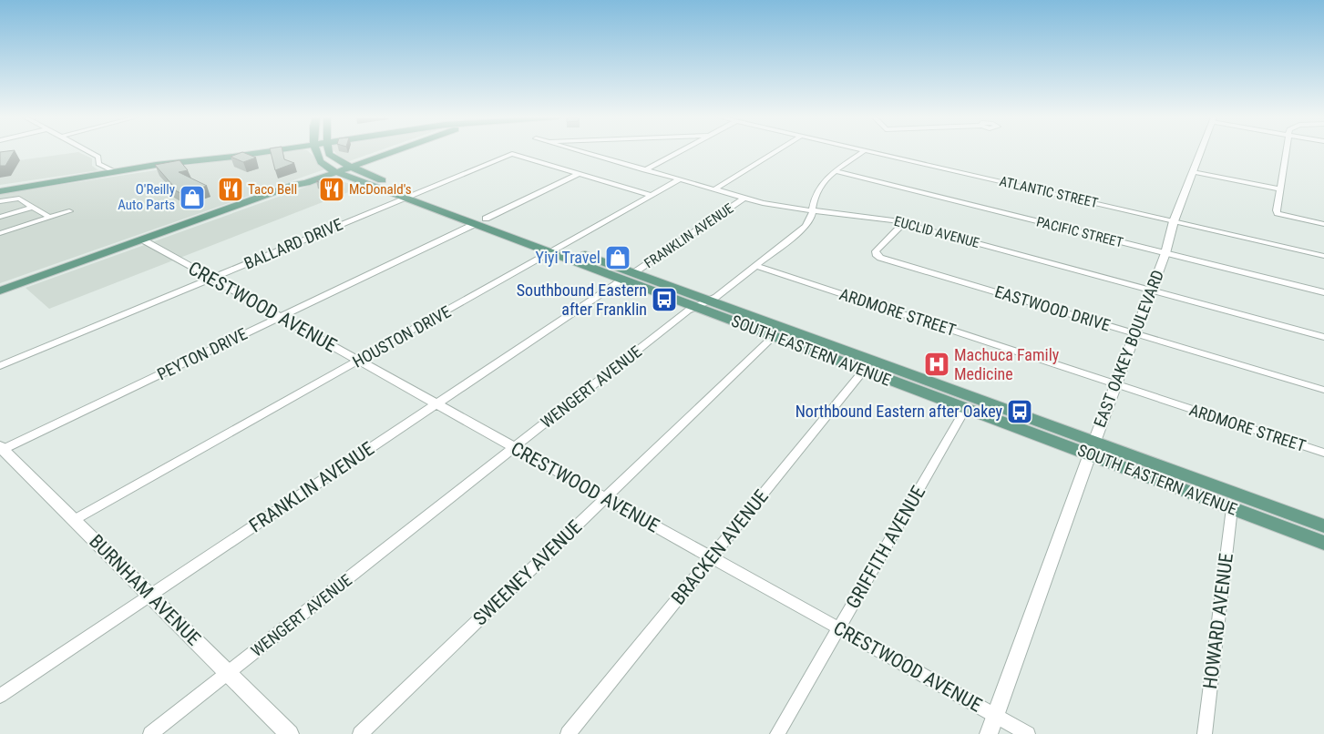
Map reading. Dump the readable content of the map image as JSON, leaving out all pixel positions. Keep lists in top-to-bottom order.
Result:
{
  "streets": {
    "main road": ["SOUTH EASTERN AVENUE"],
    "street": [
      "ATLANTIC STREET",
      "EUCLID AVENUE",
      "PACIFIC STREET",
      "FRANKLIN AVENUE",
      "BALLARD DRIVE",
      "CRESTWOOD AVENUE",
      "EASTWOOD DRIVE",
      "ARDMORE STREET",
      "HOUSTON DRIVE",
      "EAST OAKEY BOULEVARD",
      "PEYTON DRIVE",
      "WENGERT AVENUE",
      "BRACKEN AVENUE",
      "GRIFFITH AVENUE",
      "SWEENEY AVENUE",
      "BURNHAM AVENUE",
      "HOWARD AVENUE"
    ]
  },
  "crossings": [
    ["ATLANTIC STREET", "EAST OAKEY BOULEVARD"],
    ["EUCLID AVENUE", "FRANKLIN AVENUE"],
    ["EUCLID AVENUE", "EASTWOOD DRIVE"],
    ["EUCLID AVENUE", "HOUSTON DRIVE"],
    ["EUCLID AVENUE", "EAST OAKEY BOULEVARD"],
    ["EUCLID AVENUE", "WENGERT AVENUE"],
    ["PACIFIC STREET", "EAST OAKEY BOULEVARD"],
    ["PACIFIC STREET", "WENGERT AVENUE"],
    ["FRANKLIN AVENUE", "CRESTWOOD AVENUE"],
    ["FRANKLIN AVENUE", "SOUTH EASTERN AVENUE"],
    ["FRANKLIN AVENUE", "BURNHAM AVENUE"],
    ["BALLARD DRIVE", "CRESTWOOD AVENUE"],
    ["BALLARD DRIVE", "SOUTH EASTERN AVENUE"],
    ["CRESTWOOD AVENUE", "HOUSTON DRIVE"],
    ["CRESTWOOD AVENUE", "EAST OAKEY BOULEVARD"],
    ["CRESTWOOD AVENUE", "PEYTON DRIVE"],
    ["CRESTWOOD AVENUE", "WENGERT AVENUE"],
    ["CRESTWOOD AVENUE", "BRACKEN AVENUE"],
    ["CRESTWOOD AVENUE", "GRIFFITH AVENUE"],
    ["CRESTWOOD AVENUE", "SWEENEY AVENUE"],
    ["EASTWOOD DRIVE", "EAST OAKEY BOULEVARD"],
    ["ARDMORE STREET", "EAST OAKEY BOULEVARD"],
    ["ARDMORE STREET", "WENGERT AVENUE"],
    ["HOUSTON DRIVE", "SOUTH EASTERN AVENUE"],
    ["HOUSTON DRIVE", "BURNHAM AVENUE"],
    ["EAST OAKEY BOULEVARD", "SOUTH EASTERN AVENUE"],
    ["SOUTH EASTERN AVENUE", "PEYTON DRIVE"],
    ["SOUTH EASTERN AVENUE", "WENGERT AVENUE"],
    ["SOUTH EASTERN AVENUE", "BRACKEN AVENUE"],
    ["SOUTH EASTERN AVENUE", "GRIFFITH AVENUE"],
    ["SOUTH EASTERN AVENUE", "SWEENEY AVENUE"],
    ["SOUTH EASTERN AVENUE", "HOWARD AVENUE"],
    ["PEYTON DRIVE", "BURNHAM AVENUE"],
    ["WENGERT AVENUE", "BURNHAM AVENUE"]
  ],
  "places": {
    "restaurant": ["Taco Bell", "McDonald's"],
    "shop": ["O'Reilly Auto Parts", "Yiyi Travel"],
    "bus stop": ["Southbound Eastern after Franklin", "Northbound Eastern after Oakey"],
    "hospital": ["Machuca Family Medicine"]
  }
}
